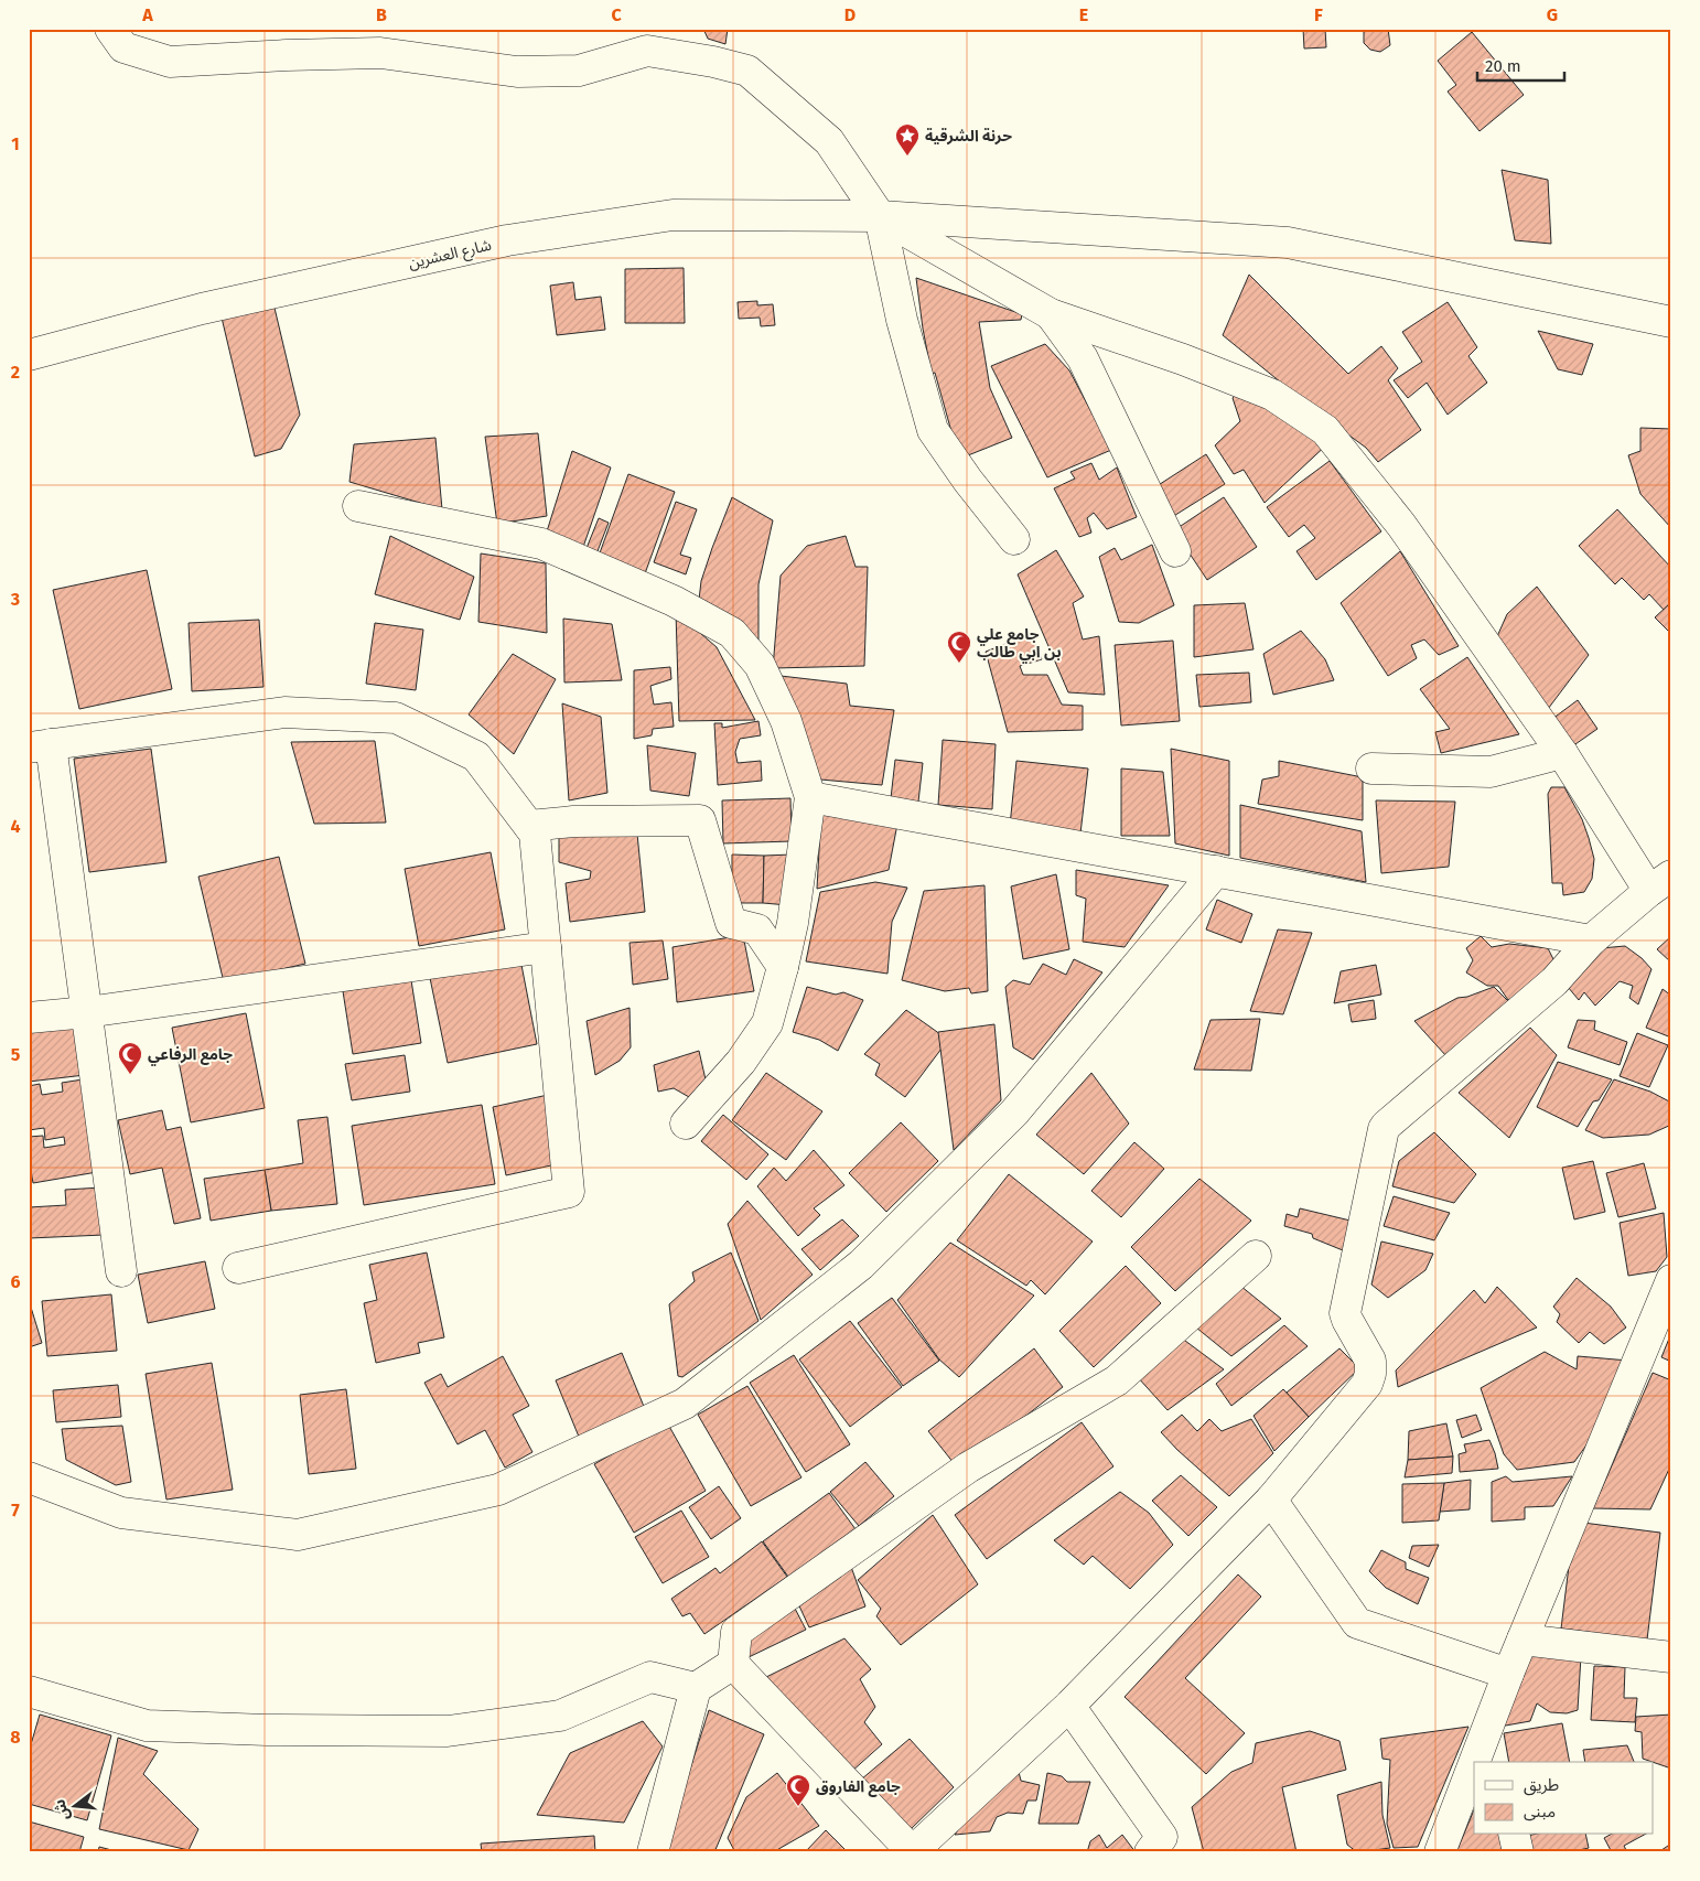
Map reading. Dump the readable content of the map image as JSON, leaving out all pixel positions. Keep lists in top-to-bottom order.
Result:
{
  "streets": {
    "street": ["شارع العشرين"]
  },
  "places": {
    "place": ["حرنة الشرقية"],
    "mosque": ["جامع علي بن ابي طالب", "جامع الرفاعي", "جامع الفاروق"]
  },
  "legend": ["طريق", "مبنى"],
  "scale_bar": "20 m",
  "north": "left",
  "grid": {
    "columns": [
      "A",
      "B",
      "C",
      "D",
      "E",
      "F",
      "G"
    ],
    "rows": [
      "1",
      "2",
      "3",
      "4",
      "5",
      "6",
      "7",
      "8"
    ]
  }
}
